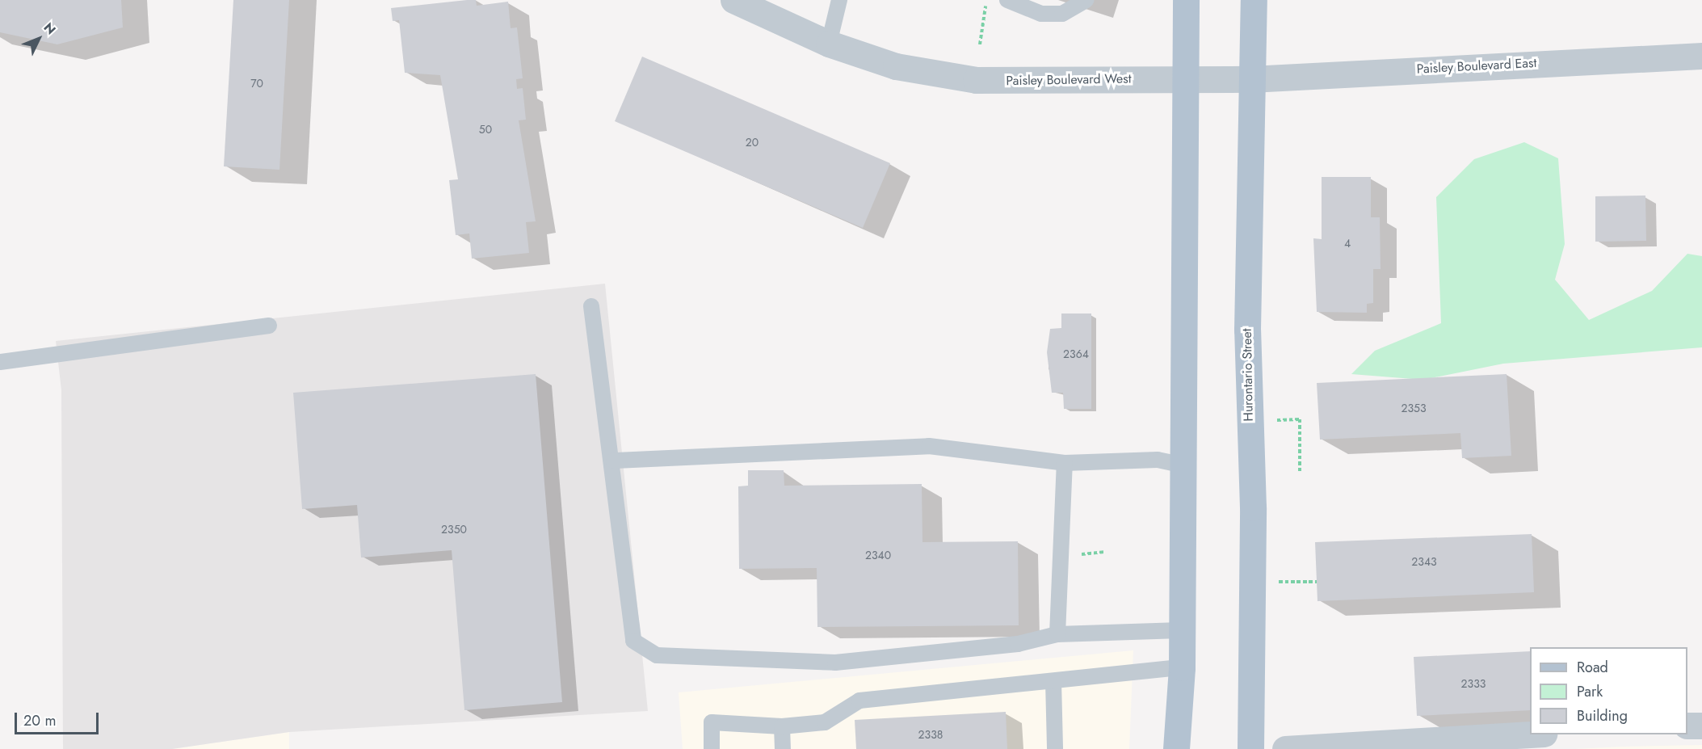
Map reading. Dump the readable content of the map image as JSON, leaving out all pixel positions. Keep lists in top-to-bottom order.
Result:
{
  "streets": {
    "main road": ["Hurontario Street"],
    "street": ["Paisley Boulevard East", "Paisley Boulevard West"]
  },
  "crossings": [
    ["Paisley Boulevard East", "Paisley Boulevard West"],
    ["Paisley Boulevard East", "Hurontario Street"],
    ["Paisley Boulevard West", "Hurontario Street"]
  ],
  "house_numbers": [
    "70",
    "50",
    "20",
    "4",
    "2364",
    "2353",
    "2350",
    "2340",
    "2343",
    "2333",
    "2338"
  ],
  "legend": ["Road", "Park", "Building"],
  "scale_bar": "20 m",
  "north": "top right"
}
